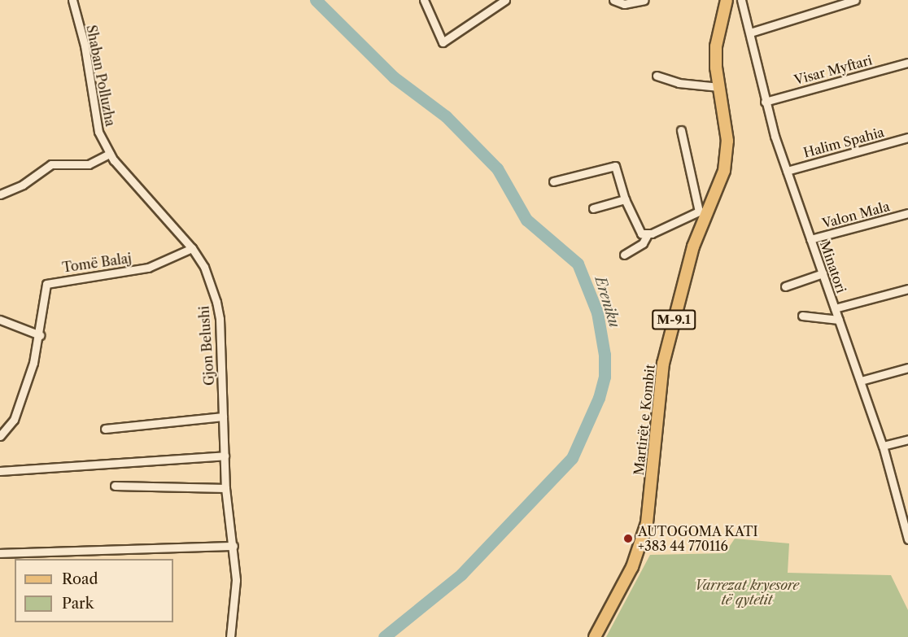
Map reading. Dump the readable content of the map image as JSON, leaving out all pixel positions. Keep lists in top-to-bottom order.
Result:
{
  "streets": {
    "main road": ["M-9.1", "Martirët e Kombit"],
    "street": [
      "Visar Myftari",
      "Shaban Polluzha",
      "Halim Spahia",
      "Valon Mala",
      "Tomë Balaj",
      "Minatori",
      "Gjon Belushi"
    ]
  },
  "crossings": [
    ["Visar Myftari", "Minatori"],
    ["Shaban Polluzha", "Gjon Belushi"],
    ["Halim Spahia", "Minatori"],
    ["Valon Mala", "Minatori"],
    ["Tomë Balaj", "Gjon Belushi"]
  ],
  "water": ["Ereniku"],
  "parks": ["Varrezat kryesore të qytetit"],
  "places": ["AUTOGOMA KATI +383 44 770116"],
  "legend": ["Road", "Park"]
}
